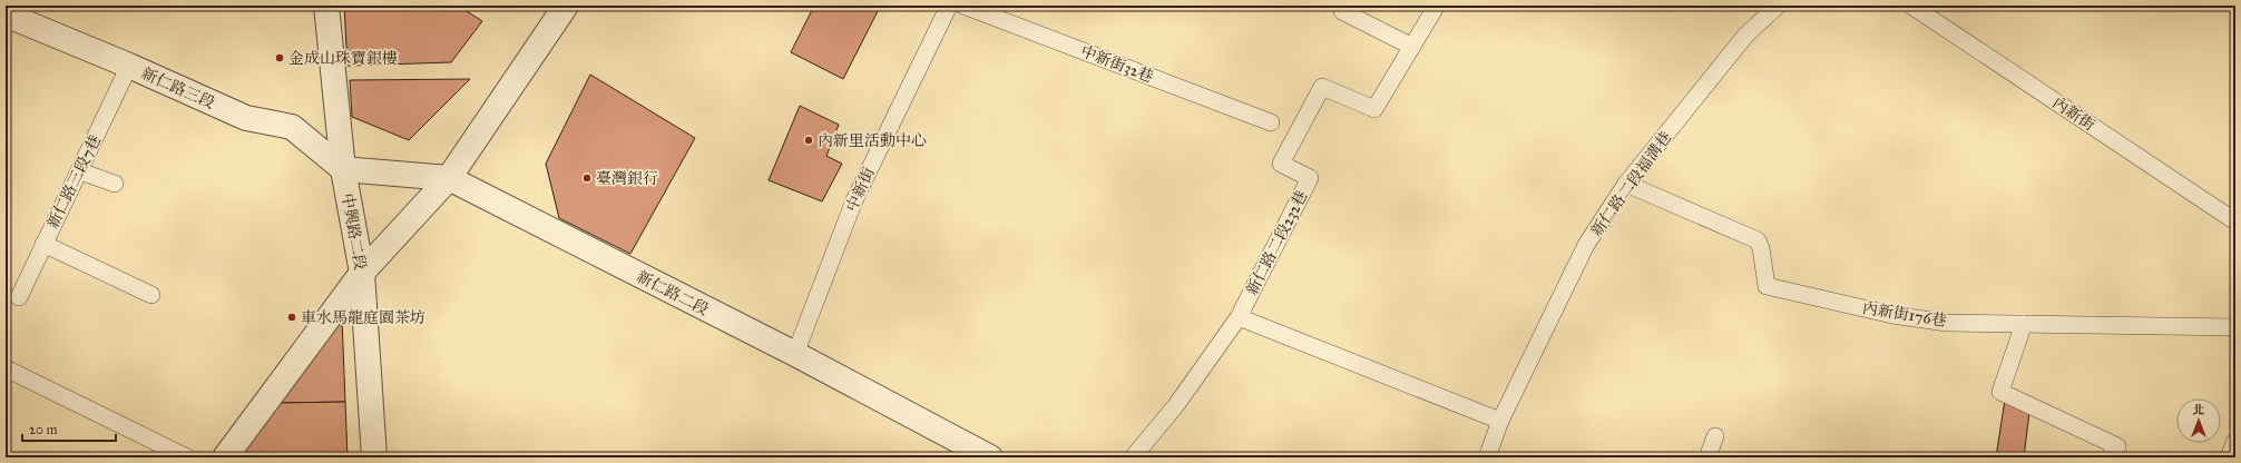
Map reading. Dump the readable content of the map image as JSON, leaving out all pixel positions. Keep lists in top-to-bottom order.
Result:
{
  "streets": {
    "street": ["新仁路三段", "中興路二段", "新仁路二段"],
    "lane": [
      "中新街32巷",
      "內新街",
      "新仁路三段7巷",
      "新仁路二段福溝巷",
      "中新街",
      "新仁路二段232巷",
      "內新街176巷"
    ]
  },
  "crossings": [
    ["新仁路三段", "新仁路三段7巷"],
    ["新仁路三段", "中興路二段"],
    ["新仁路三段", "新仁路二段"],
    ["新仁路二段福溝巷", "內新街176巷"],
    ["中新街", "新仁路二段"],
    ["中興路二段", "新仁路二段"]
  ],
  "places": [
    "金成山珠寶銀樓",
    "內新里活動中心",
    "臺灣銀行",
    "車水馬龍庭園茶坊"
  ],
  "scale_bar": "20 m",
  "north": "top"
}
